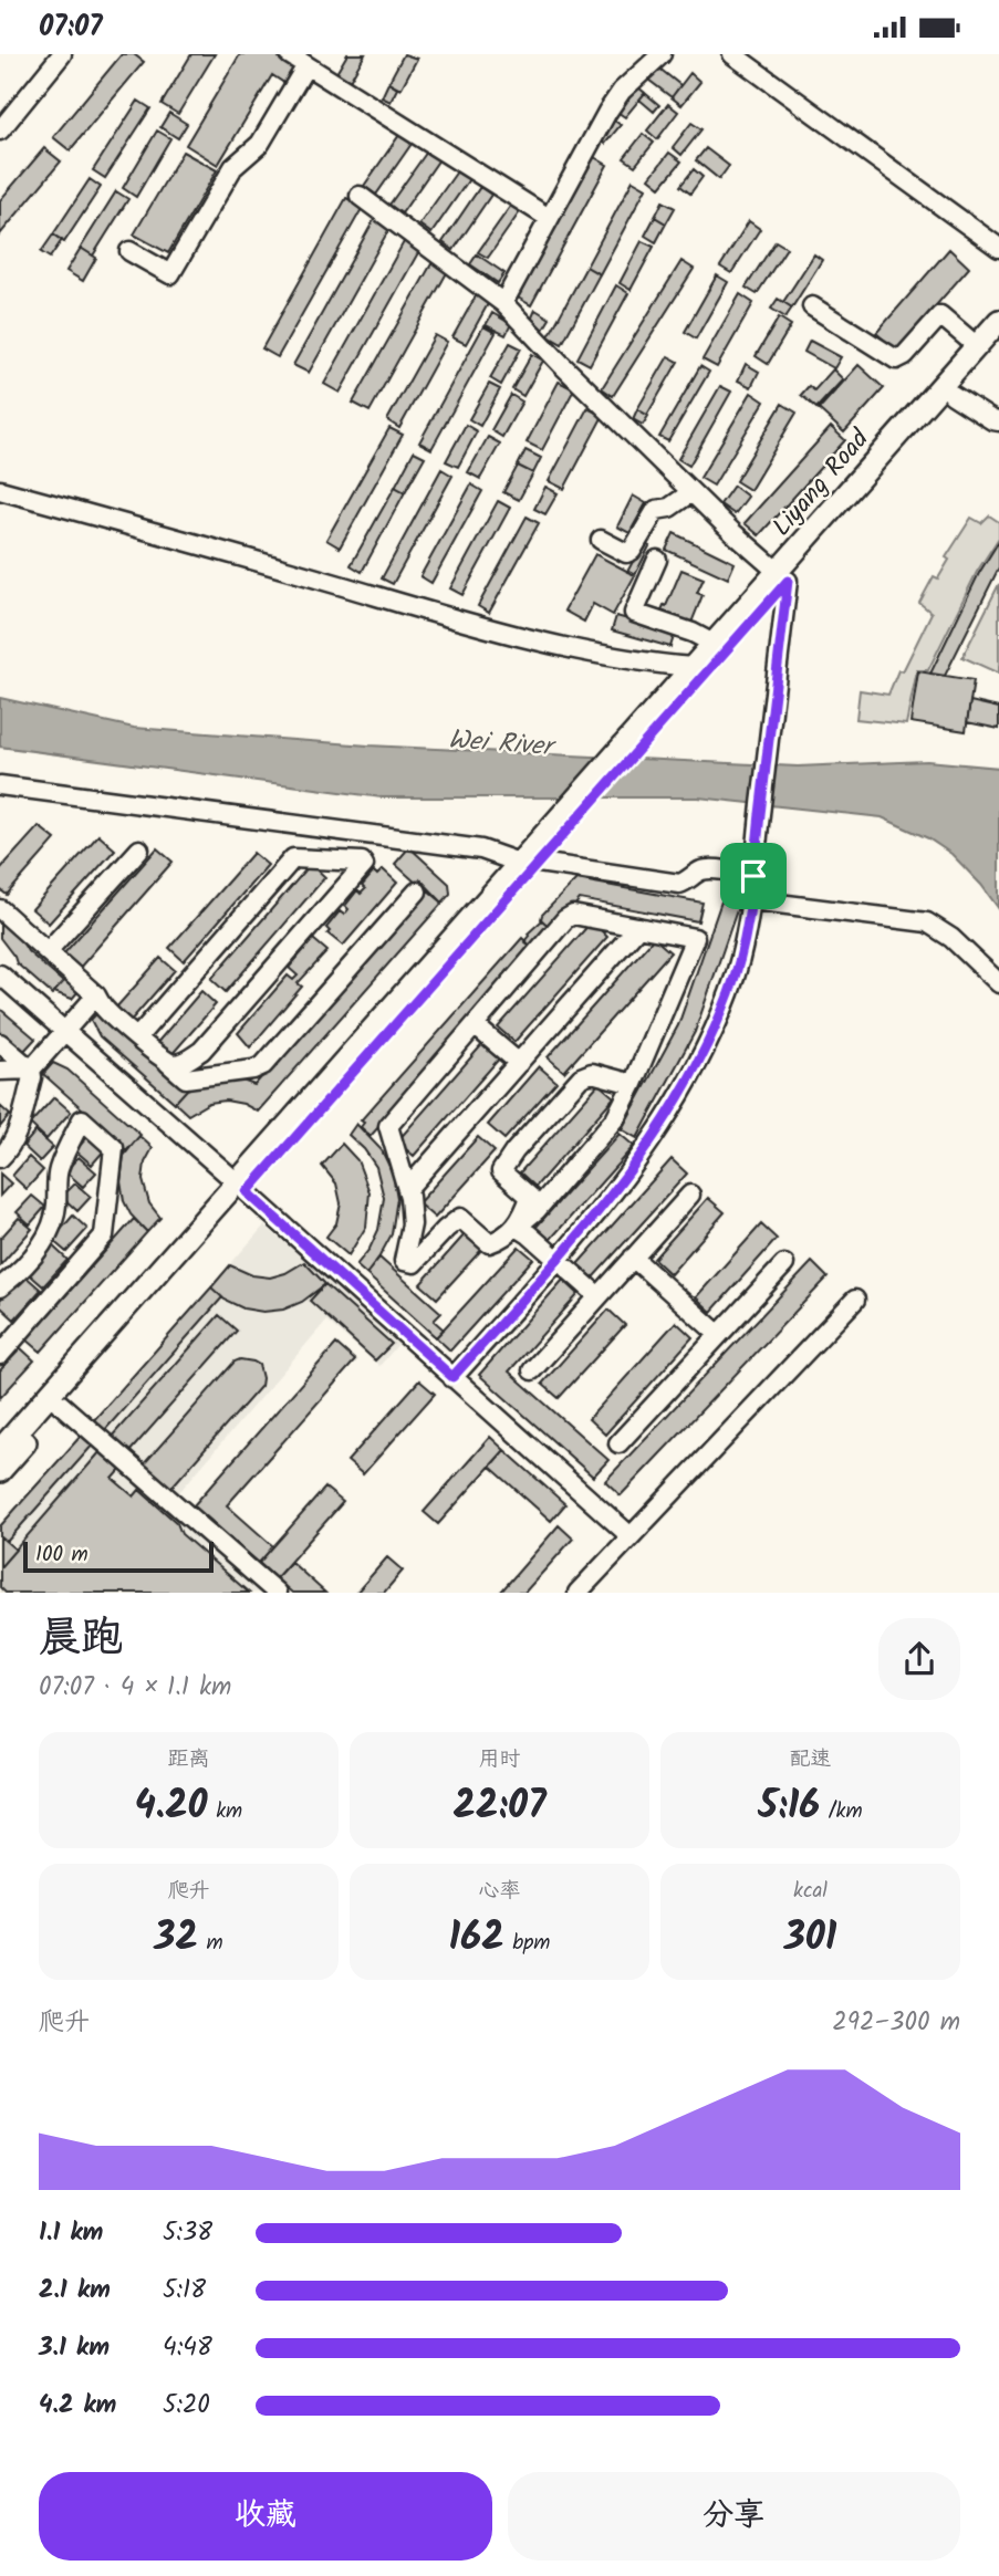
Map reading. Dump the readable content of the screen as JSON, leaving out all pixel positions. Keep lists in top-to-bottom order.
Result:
{
  "streets": {
    "main road": ["Liyang Road"]
  },
  "water": ["Wei River"],
  "scale_bar": "100 m",
  "page": {
    "status": "07:07",
    "scale": "100 m",
    "heading": ["晨跑", "07:07 · 4 × 1.1 km"],
    "stats": [
      ["距离", "4.20 km"],
      ["用时", "22:07"],
      ["配速", "5:16 /km"],
      ["爬升", "32 m"],
      ["心率", "162 bpm"],
      ["kcal", "301"]
    ],
    "chart": ["爬升", "292–300 m"],
    "list": [
      {
        "name": "1.1 km",
        "note": "5:38"
      },
      {
        "name": "2.1 km",
        "note": "5:18"
      },
      {
        "name": "3.1 km",
        "note": "4:48"
      },
      {
        "name": "4.2 km",
        "note": "5:20"
      }
    ],
    "buttons": ["收藏", "分享"]
  }
}
